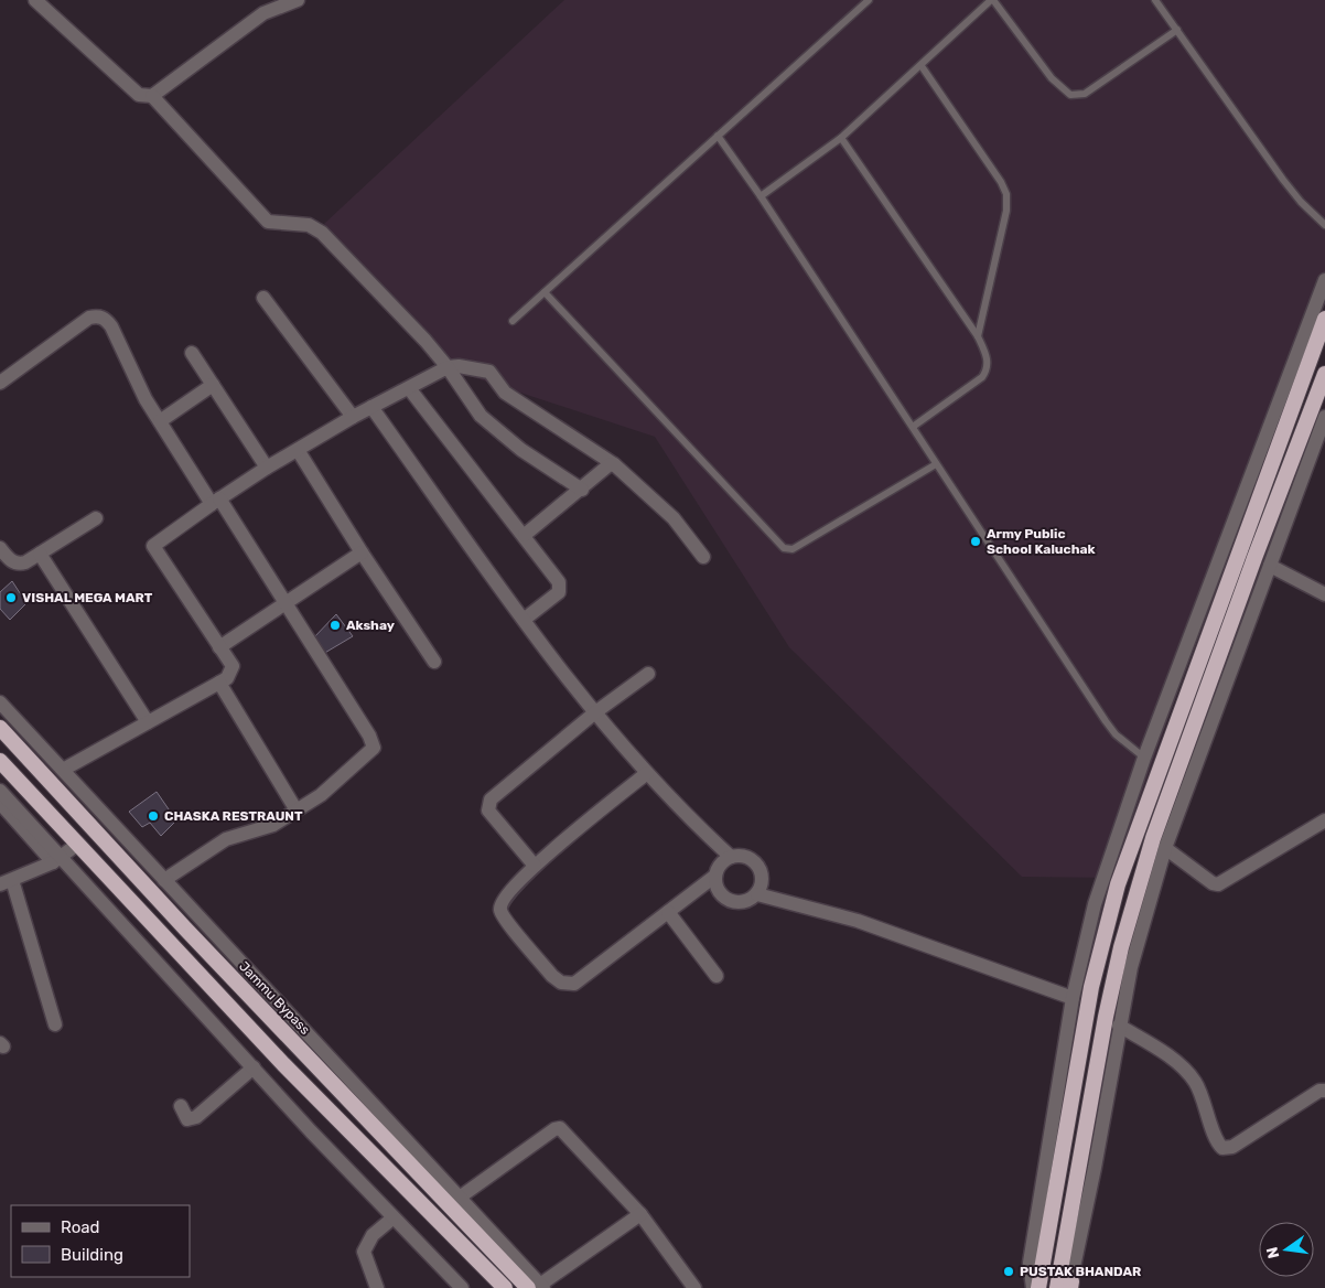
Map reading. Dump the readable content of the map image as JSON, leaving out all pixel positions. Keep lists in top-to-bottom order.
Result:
{
  "streets": {
    "highway": ["Jammu Bypass"]
  },
  "places": [
    "Army Public School Kaluchak",
    "VISHAL MEGA MART",
    "Akshay",
    "CHASKA RESTRAUNT",
    "PUSTAK BHANDAR"
  ],
  "legend": ["Road", "Building"],
  "north": "left"
}
